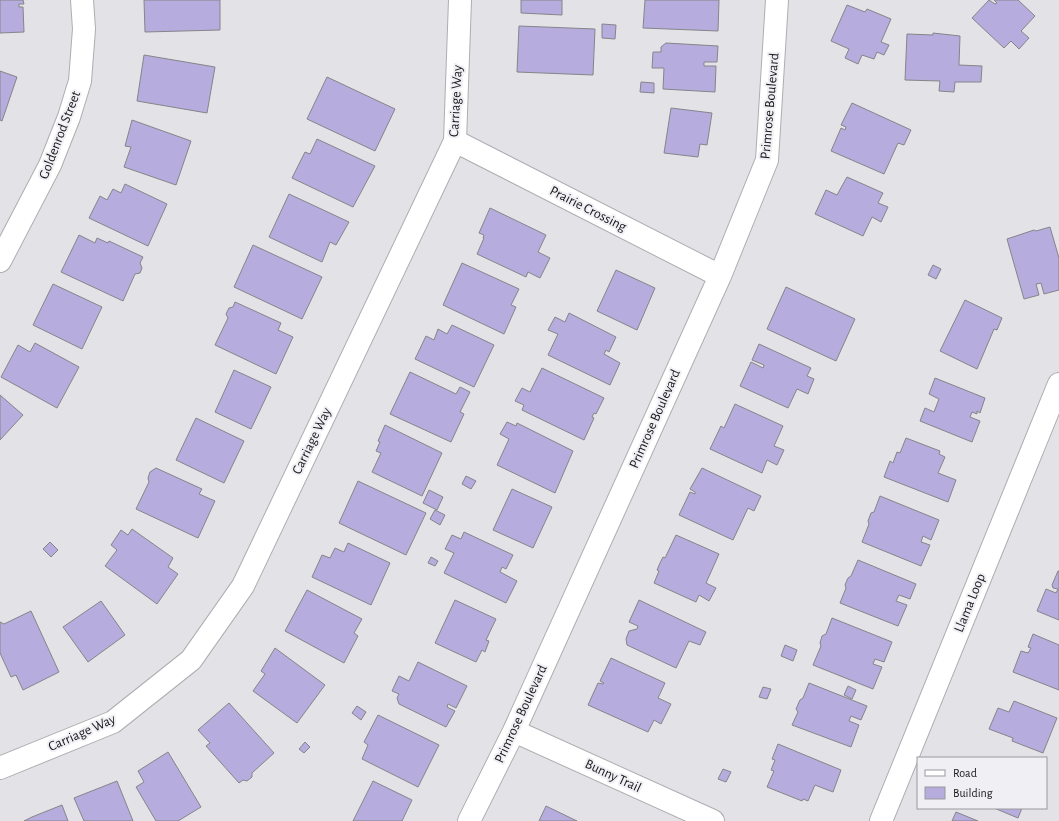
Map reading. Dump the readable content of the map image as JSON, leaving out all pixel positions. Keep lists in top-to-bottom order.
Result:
{
  "streets": {
    "street": [
      "Carriage Way",
      "Primrose Boulevard",
      "Goldenrod Street",
      "Prairie Crossing",
      "Llama Loop",
      "Bunny Trail"
    ]
  },
  "crossings": [
    ["Carriage Way", "Prairie Crossing"],
    ["Primrose Boulevard", "Prairie Crossing"],
    ["Primrose Boulevard", "Bunny Trail"]
  ],
  "legend": ["Road", "Building"]
}
